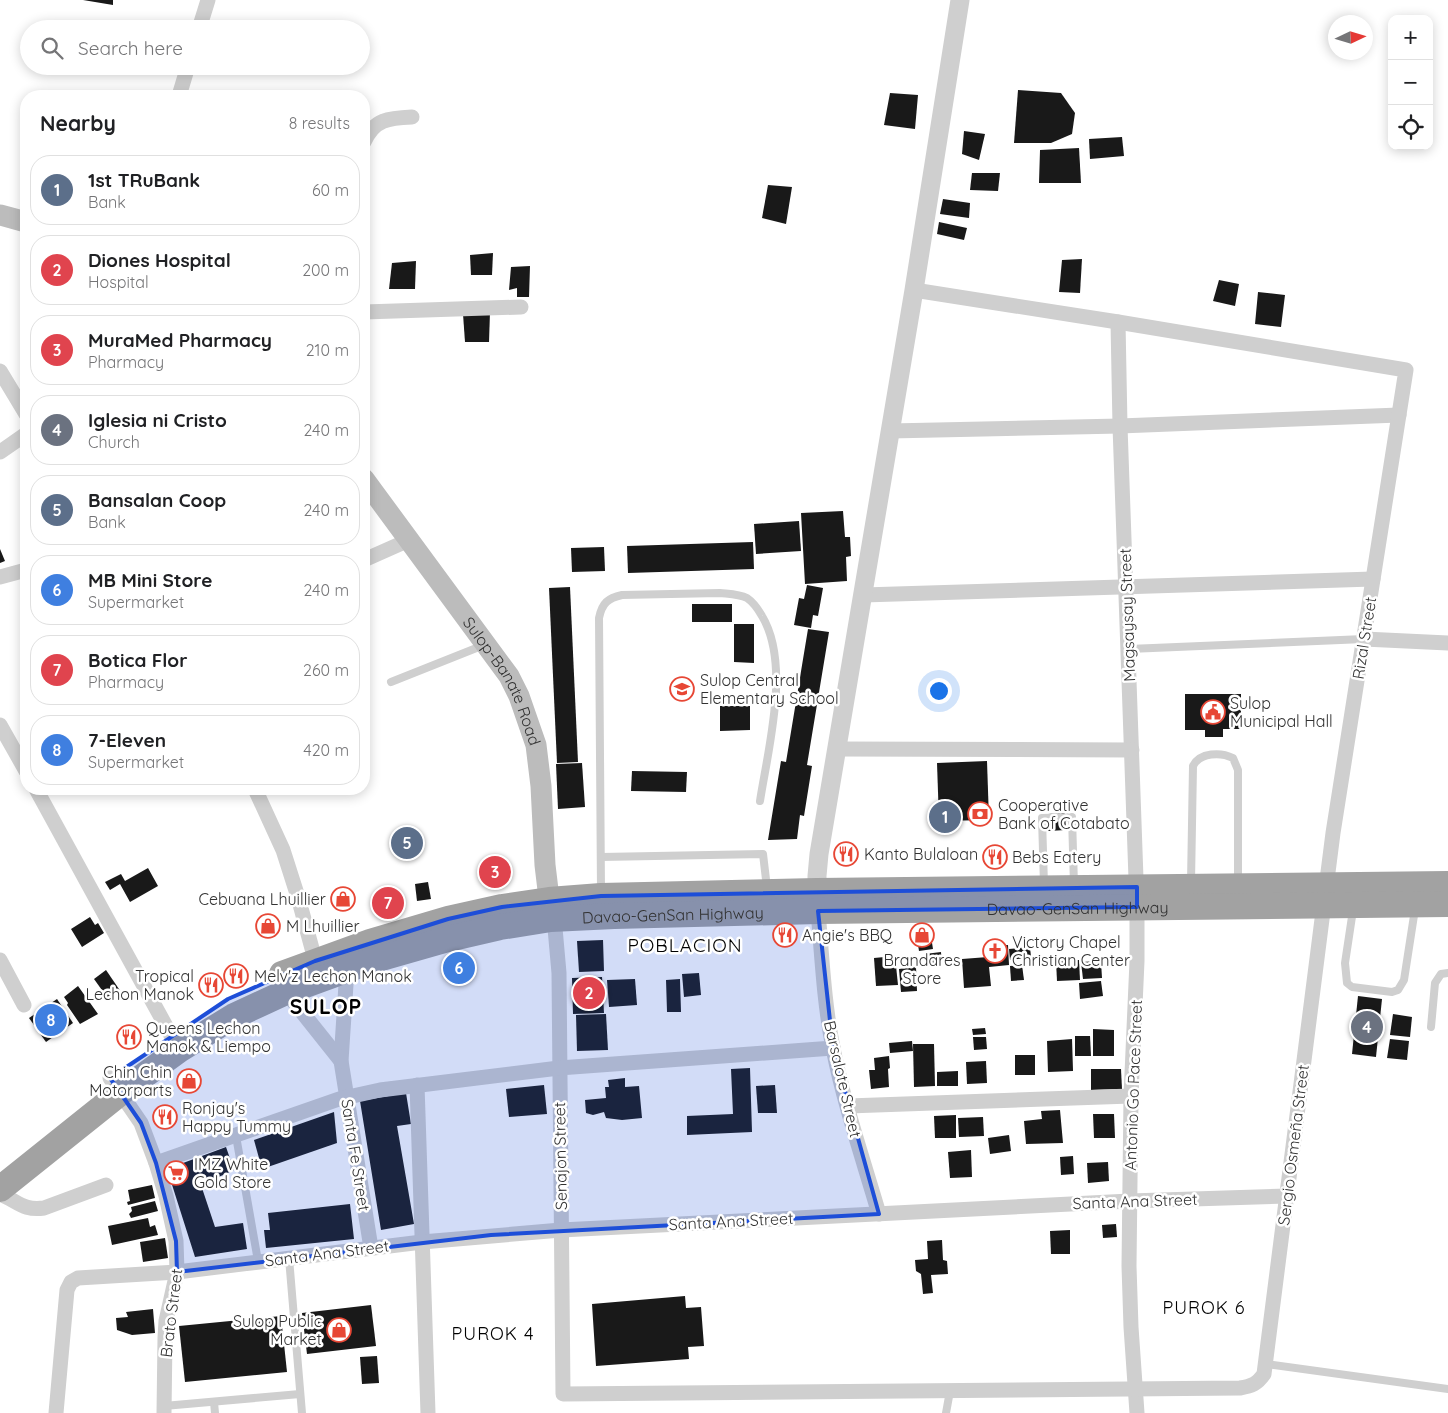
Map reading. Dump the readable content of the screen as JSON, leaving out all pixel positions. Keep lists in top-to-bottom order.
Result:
{
  "streets": {
    "highway": ["Davao-GenSan Highway"],
    "main road": ["Sulop-Banate Road"],
    "street": [
      "Magsaysay Street",
      "Rizal Street",
      "Barsalote Street",
      "Antonio Go Pace Street",
      "Sergio Osmeña Street",
      "Santa Fe Street",
      "Senajon Street",
      "Santa Ana Street",
      "Brato Street"
    ]
  },
  "crossings": [
    ["Magsaysay Street", "Rizal Street"],
    ["Magsaysay Street", "Davao-GenSan Highway"],
    ["Magsaysay Street", "Antonio Go Pace Street"],
    ["Rizal Street", "Davao-GenSan Highway"],
    ["Rizal Street", "Sergio Osmeña Street"],
    ["Sulop-Banate Road", "Davao-GenSan Highway"],
    ["Sulop-Banate Road", "Senajon Street"],
    ["Davao-GenSan Highway", "Barsalote Street"],
    ["Davao-GenSan Highway", "Antonio Go Pace Street"],
    ["Davao-GenSan Highway", "Sergio Osmeña Street"],
    ["Davao-GenSan Highway", "Santa Fe Street"],
    ["Davao-GenSan Highway", "Senajon Street"],
    ["Davao-GenSan Highway", "Brato Street"],
    ["Barsalote Street", "Santa Ana Street"],
    ["Antonio Go Pace Street", "Sergio Osmeña Street"],
    ["Antonio Go Pace Street", "Santa Ana Street"],
    ["Sergio Osmeña Street", "Santa Ana Street"],
    ["Santa Fe Street", "Santa Ana Street"],
    ["Senajon Street", "Santa Ana Street"],
    ["Santa Ana Street", "Brato Street"]
  ],
  "districts": [
    "POBLACION",
    "SULOP",
    "PUROK 6",
    "PUROK 4"
  ],
  "places": {
    "school or university": ["Sulop Central Elementary School"],
    "public building": ["Sulop Municipal Hall"],
    "bank": ["Cooperative Bank of Cotabato"],
    "restaurant": [
      "Kanto Bulaloan",
      "Bebs Eatery",
      "Angie's BBQ",
      "Melv'z Lechon Manok",
      "Tropical Lechon Manok",
      "Queens Lechon Manok & Liempo",
      "Ronjay's Happy Tummy"
    ],
    "shop": [
      "Cebuana Lhuillier",
      "M Lhuillier",
      "Brandares Store",
      "Chin Chin Motorparts",
      "Sulop Public Market"
    ],
    "church": ["Victory Chapel Christian Center"],
    "supermarket": ["IMZ White Gold Store"]
  },
  "north": "right",
  "page": {
    "map_buttons": ["+", "−"],
    "search": "Search here",
    "heading": ["Nearby", "8 results"],
    "list": [
      {
        "mark": "1",
        "name": "1st TRuBank",
        "note": "Bank",
        "value": "60 m"
      },
      {
        "mark": "2",
        "name": "Diones Hospital",
        "note": "Hospital",
        "value": "200 m"
      },
      {
        "mark": "3",
        "name": "MuraMed Pharmacy",
        "note": "Pharmacy",
        "value": "210 m"
      },
      {
        "mark": "4",
        "name": "Iglesia ni Cristo",
        "note": "Church",
        "value": "240 m"
      },
      {
        "mark": "5",
        "name": "Bansalan Coop",
        "note": "Bank",
        "value": "240 m"
      },
      {
        "mark": "6",
        "name": "MB Mini Store",
        "note": "Supermarket",
        "value": "240 m"
      },
      {
        "mark": "7",
        "name": "Botica Flor",
        "note": "Pharmacy",
        "value": "260 m"
      },
      {
        "mark": "8",
        "name": "7-Eleven",
        "note": "Supermarket",
        "value": "420 m"
      }
    ],
    "pins": [
      "1",
      "5",
      "3",
      "7",
      "6",
      "2",
      "8",
      "4"
    ]
  }
}
